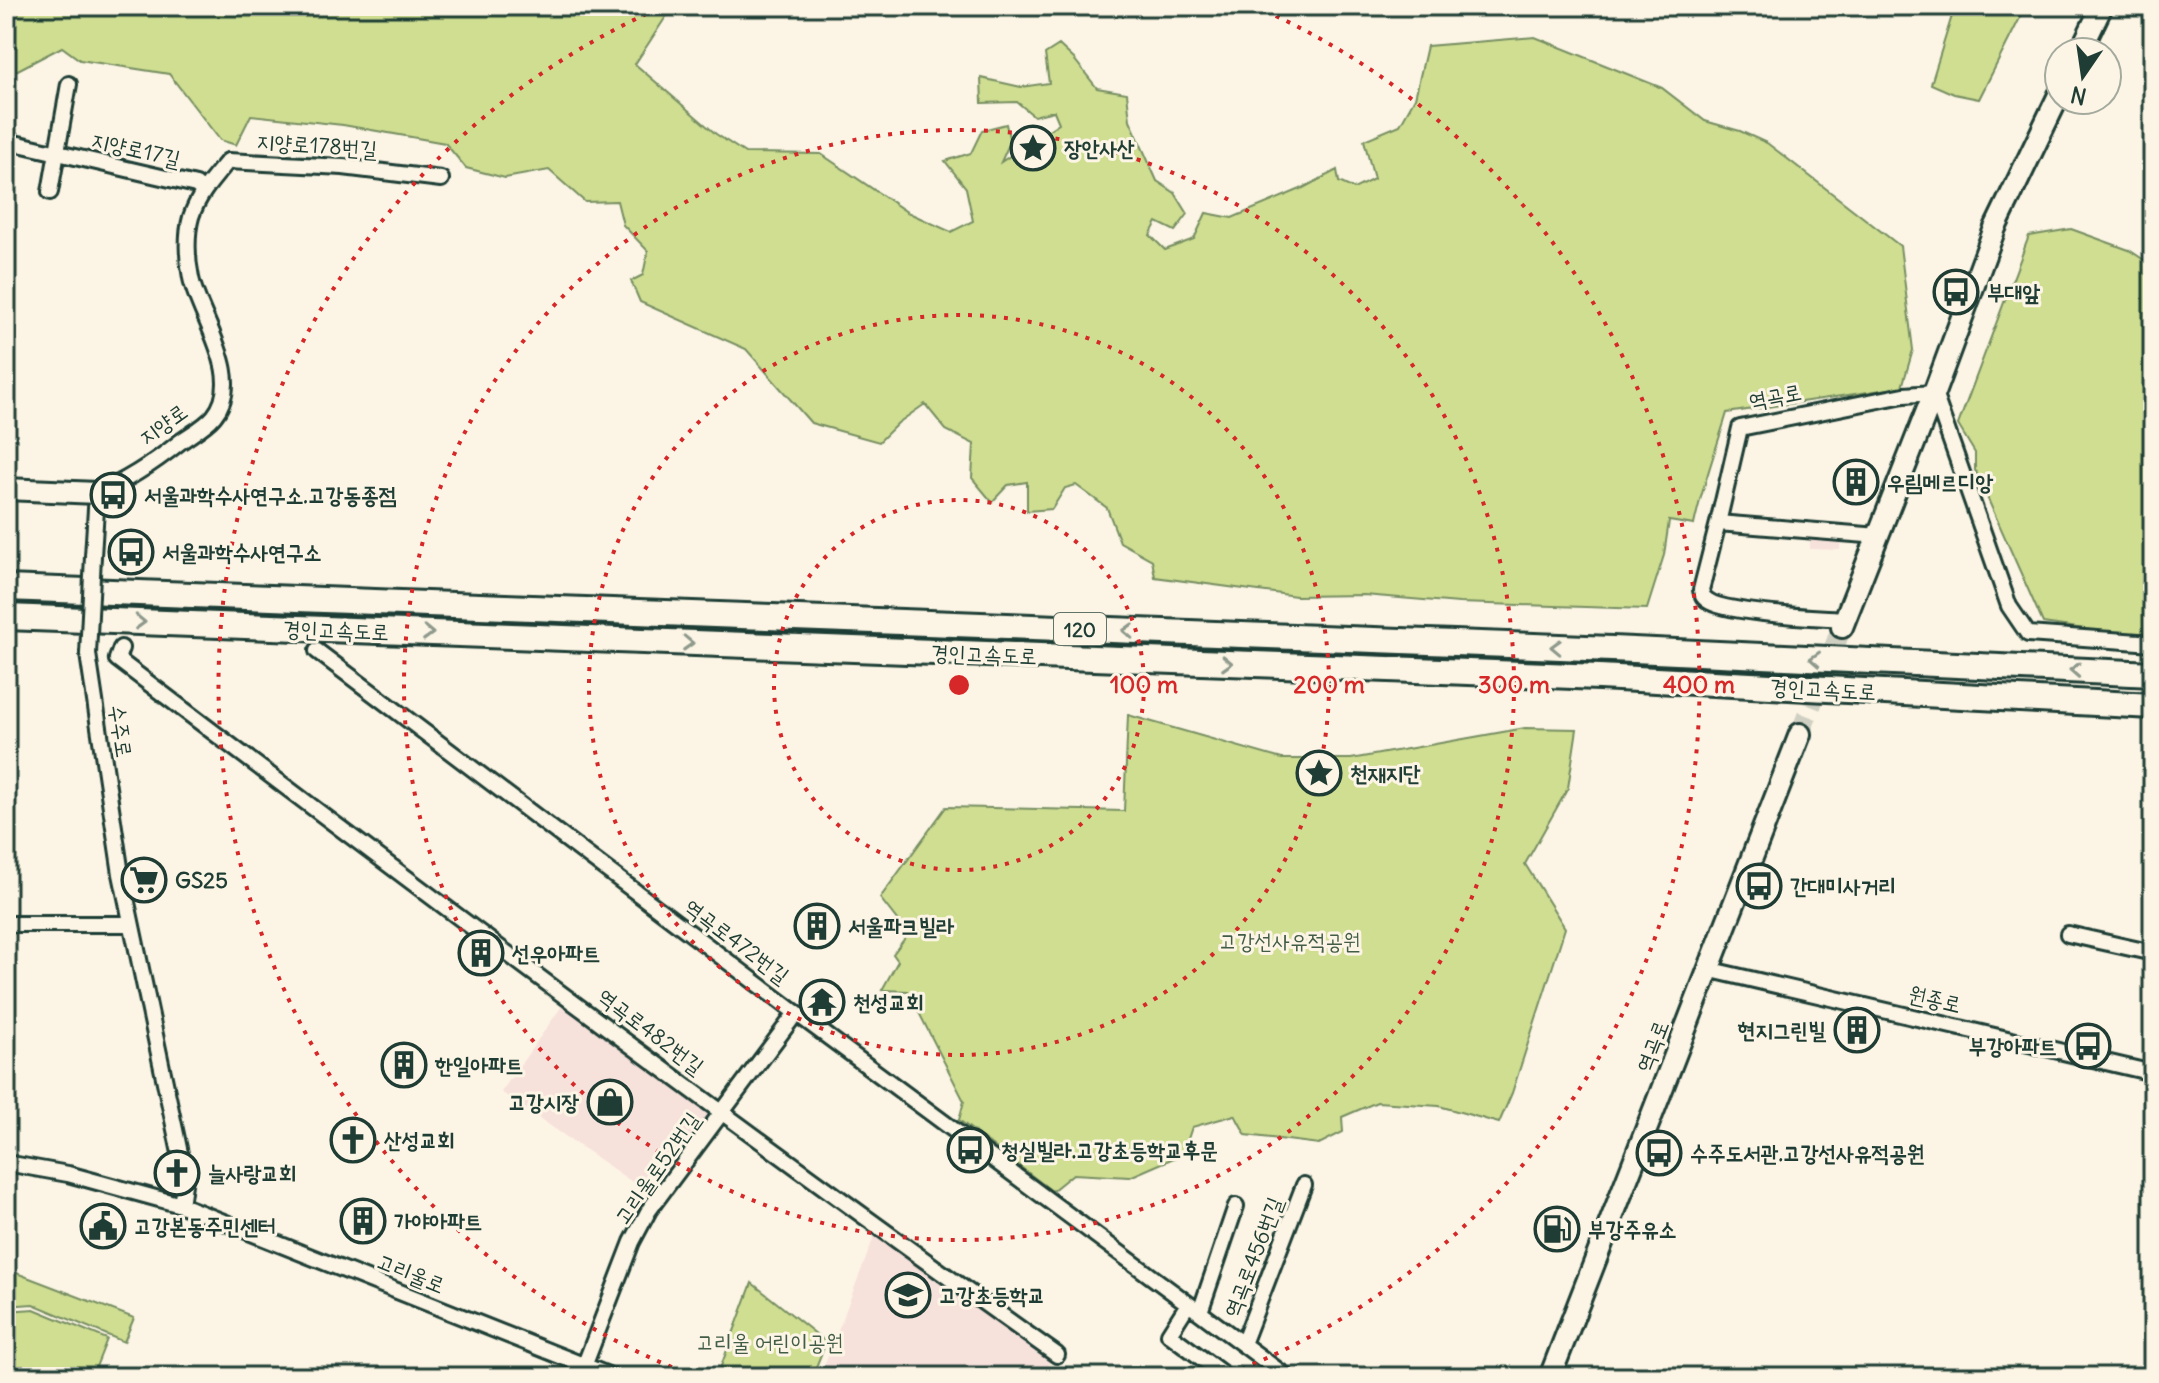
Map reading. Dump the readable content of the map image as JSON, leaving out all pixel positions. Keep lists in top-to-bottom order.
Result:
{
  "streets": {
    "highway": ["120", "경인고속도로"],
    "street": [
      "지양로178번길",
      "지양로17길",
      "역곡로",
      "지양로",
      "수주로",
      "역곡로472번길",
      "원종로",
      "역곡로482번길",
      "고리울로52번길",
      "역곡로456번길",
      "고리울로"
    ]
  },
  "crossings": [
    ["지양로178번길", "지양로17길"],
    ["지양로178번길", "지양로"],
    ["지양로17길", "지양로"],
    ["역곡로", "원종로"],
    ["지양로", "수주로"],
    ["수주로", "고리울로"],
    ["역곡로472번길", "고리울로52번길"],
    ["역곡로472번길", "역곡로456번길"],
    ["역곡로482번길", "고리울로52번길"],
    ["고리울로52번길", "고리울로"]
  ],
  "parks": ["고강선사유적공원", "고리울 어린이공원"],
  "places": {
    "place": ["장안사산", "천재지단"],
    "bus stop": [
      "부대앞",
      "서울과학수사연구소.고강동종점",
      "서울과학수사연구소",
      "간대미사거리",
      "부강아파트",
      "청실빌라.고강초등학교후문",
      "수주도서관.고강선사유적공원"
    ],
    "building": [
      "우림메르디앙",
      "서울파크빌라",
      "선우아파트",
      "현지그린빌",
      "한일아파트",
      "가야아파트"
    ],
    "supermarket": ["GS25"],
    "temple": ["천성교회"],
    "shop": ["고강시장"],
    "church": ["산성교회", "늘사랑교회"],
    "public building": ["고강본동주민센터"],
    "fuel station": ["부강주유소"],
    "school or university": ["고강초등학교"]
  },
  "north": "bottom",
  "rings": [
    "100 m",
    "200 m",
    "300 m",
    "400 m"
  ]
}
